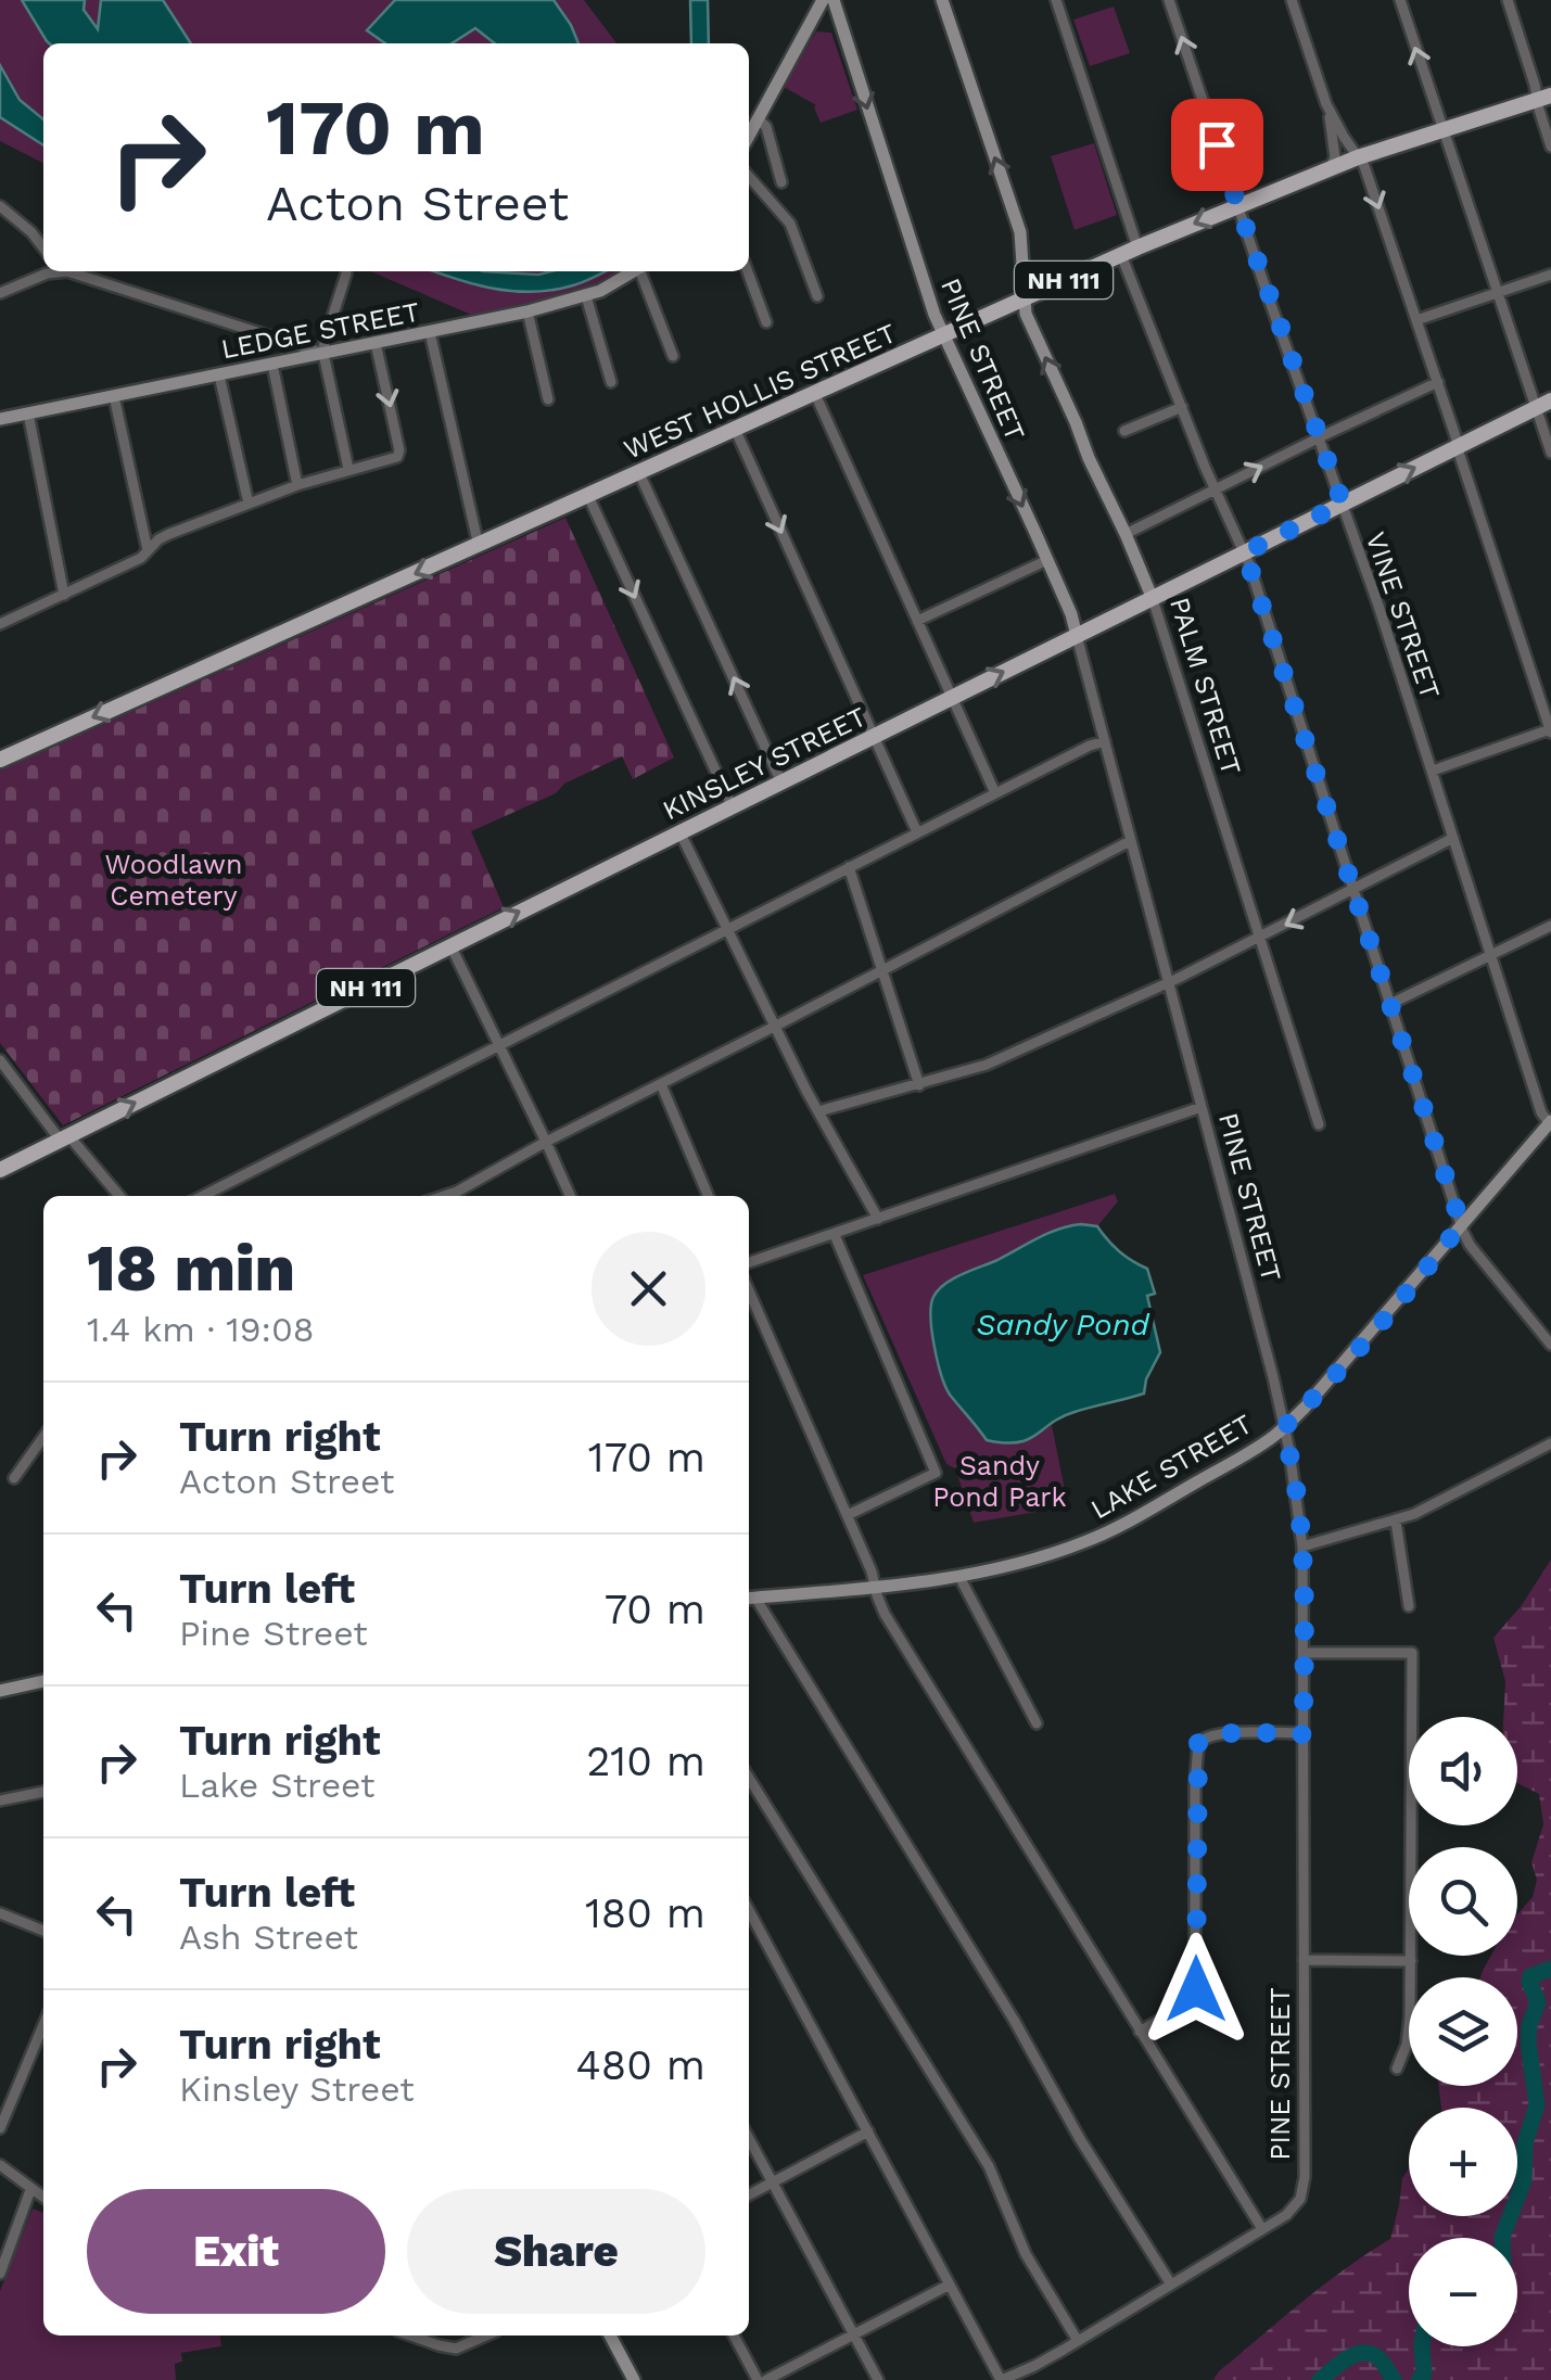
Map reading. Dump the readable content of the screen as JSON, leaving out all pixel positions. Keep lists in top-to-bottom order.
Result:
{
  "streets": {
    "main road": ["NH 111", "WEST HOLLIS STREET", "KINSLEY STREET"],
    "street": [
      "LEDGE STREET",
      "PINE STREET",
      "VINE STREET",
      "PALM STREET",
      "LAKE STREET"
    ]
  },
  "crossings": [
    ["PINE STREET", "WEST HOLLIS STREET"],
    ["PINE STREET", "KINSLEY STREET"],
    ["PINE STREET", "LAKE STREET"],
    ["WEST HOLLIS STREET", "VINE STREET"],
    ["WEST HOLLIS STREET", "PALM STREET"],
    ["VINE STREET", "KINSLEY STREET"],
    ["VINE STREET", "LAKE STREET"],
    ["PALM STREET", "KINSLEY STREET"]
  ],
  "one_way": ["WEST HOLLIS STREET", "KINSLEY STREET"],
  "water": ["Sandy Pond"],
  "parks": ["Woodlawn Cemetery", "Sandy Pond Park"],
  "page": {
    "turn": ["170 m", "Acton Street"],
    "heading": ["18 min", "1.4 km · 19:08"],
    "list": [
      {
        "name": "Turn right",
        "note": "Acton Street",
        "value": "170 m"
      },
      {
        "name": "Turn left",
        "note": "Pine Street",
        "value": "70 m"
      },
      {
        "name": "Turn right",
        "note": "Lake Street",
        "value": "210 m"
      },
      {
        "name": "Turn left",
        "note": "Ash Street",
        "value": "180 m"
      },
      {
        "name": "Turn right",
        "note": "Kinsley Street",
        "value": "480 m"
      }
    ],
    "map_buttons": ["+", "−"],
    "buttons": ["Exit", "Share"]
  }
}
